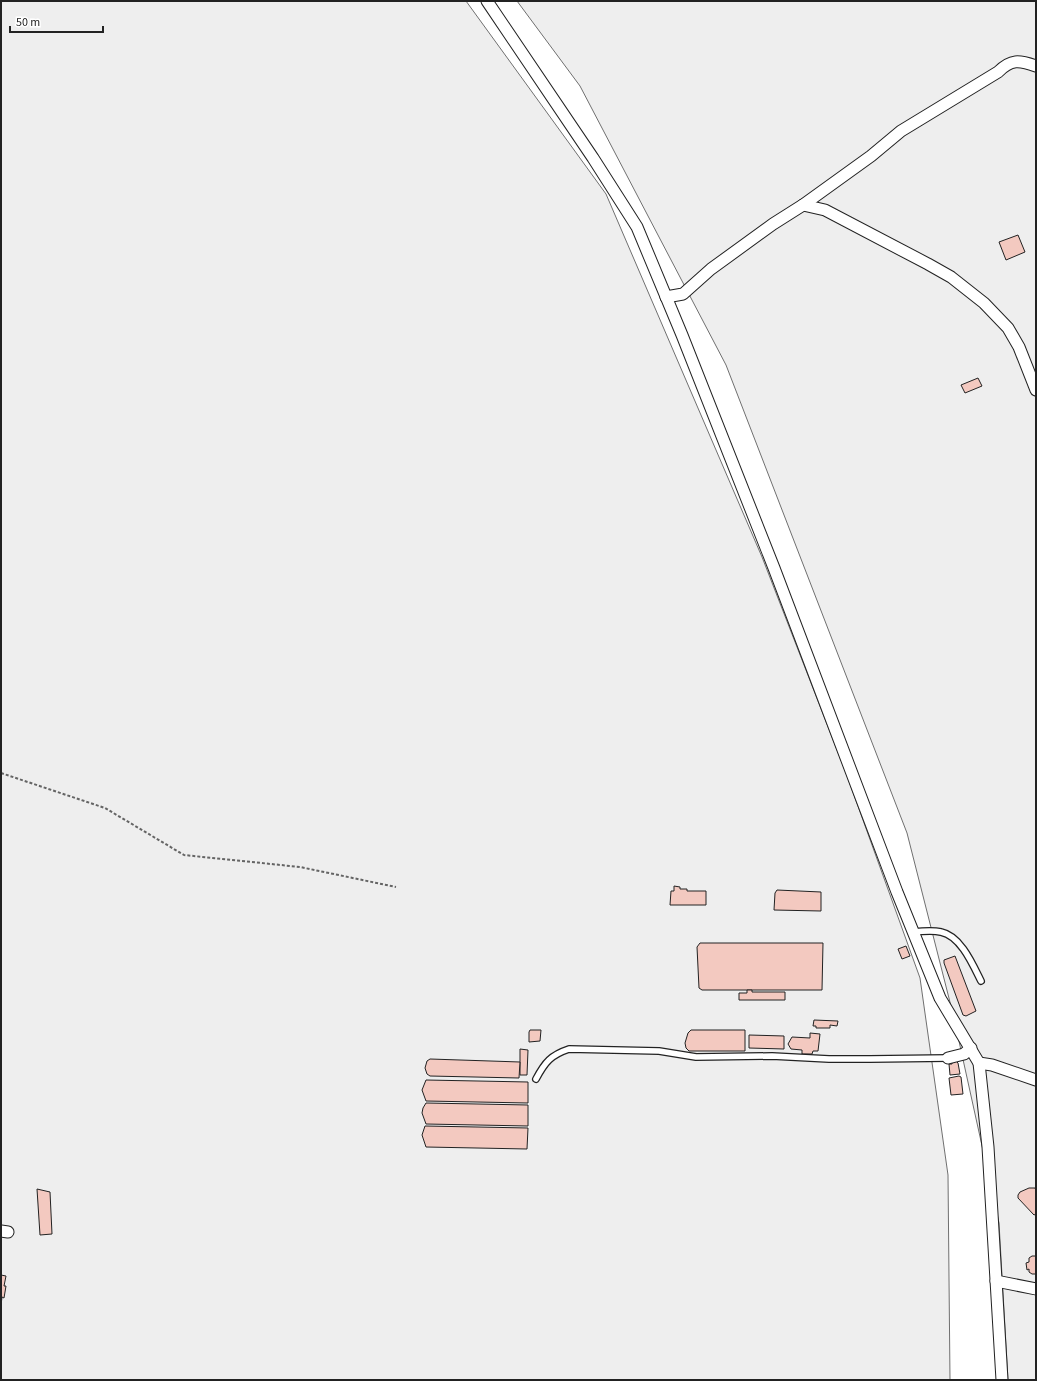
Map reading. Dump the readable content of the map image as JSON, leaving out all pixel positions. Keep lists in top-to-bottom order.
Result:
{
  "scale_bar": "50 m"
}
